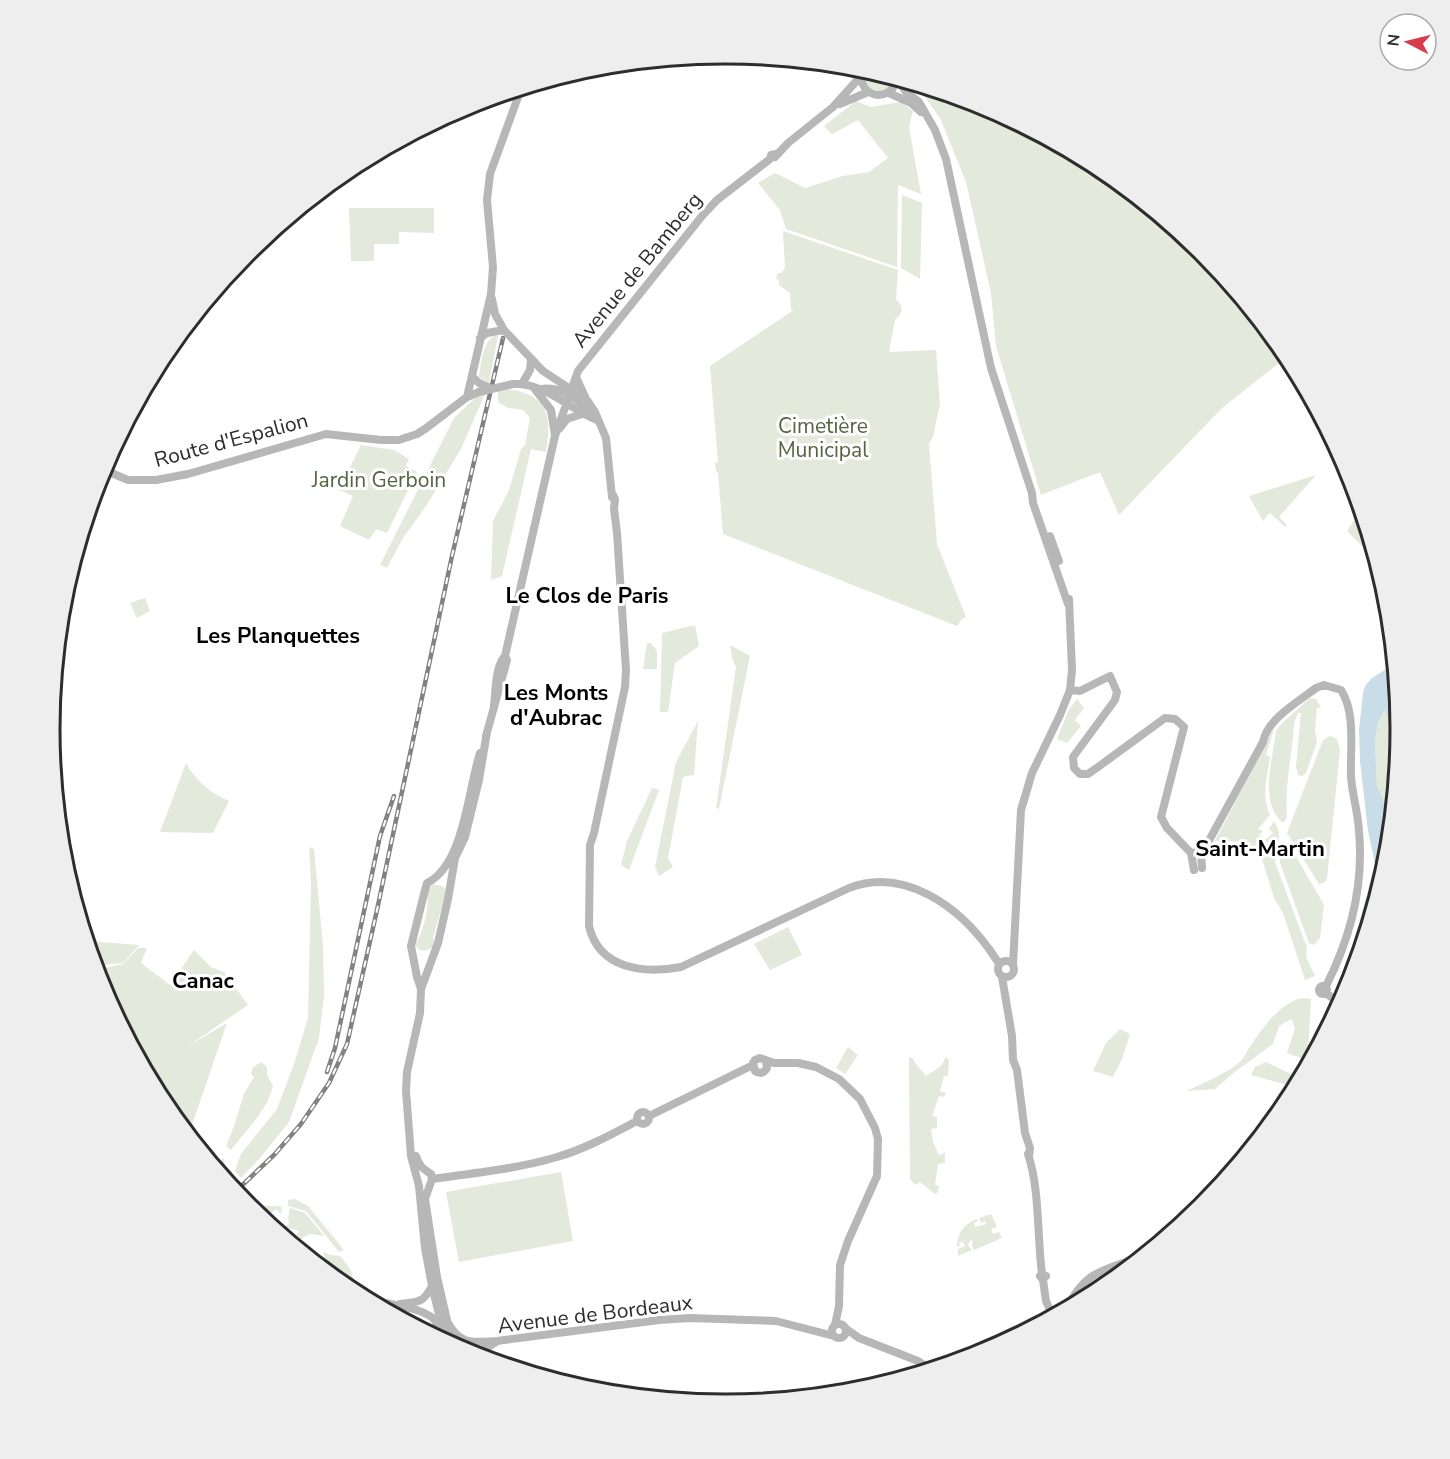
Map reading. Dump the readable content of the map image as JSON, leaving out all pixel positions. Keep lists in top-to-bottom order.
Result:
{
  "streets": {
    "main road": ["Avenue de Bamberg", "Route d'Espalion", "Avenue de Bordeaux"]
  },
  "districts": [
    "Le Clos de Paris",
    "Les Planquettes",
    "Les Monts d'Aubrac",
    "Saint-Martin",
    "Canac"
  ],
  "parks": ["Cimetière Municipal", "Jardin Gerboin"],
  "north": "left"
}
